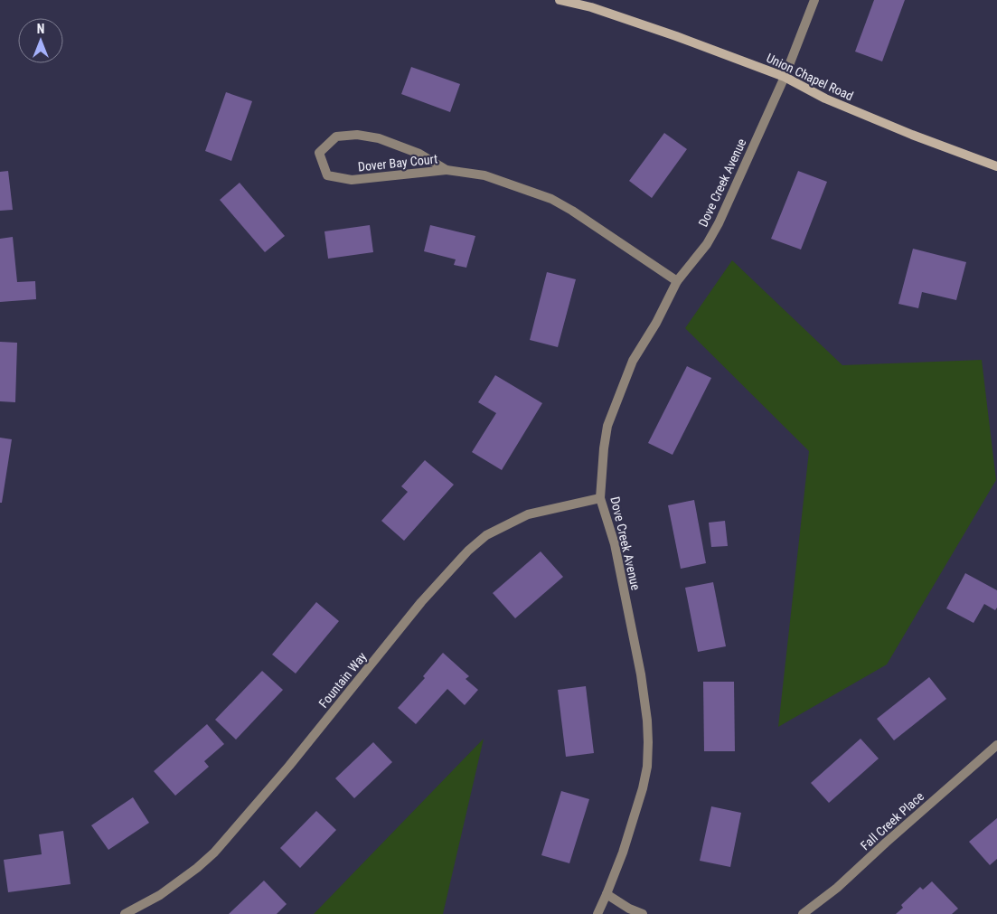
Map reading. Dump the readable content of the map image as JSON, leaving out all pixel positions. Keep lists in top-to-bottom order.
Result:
{
  "streets": {
    "street": [
      "Union Chapel Road",
      "Dover Bay Court",
      "Dove Creek Avenue",
      "Fountain Way",
      "Fall Creek Place"
    ]
  },
  "crossings": [
    ["Union Chapel Road", "Dove Creek Avenue"],
    ["Dover Bay Court", "Dove Creek Avenue"],
    ["Dove Creek Avenue", "Fountain Way"]
  ],
  "north": "top"
}
